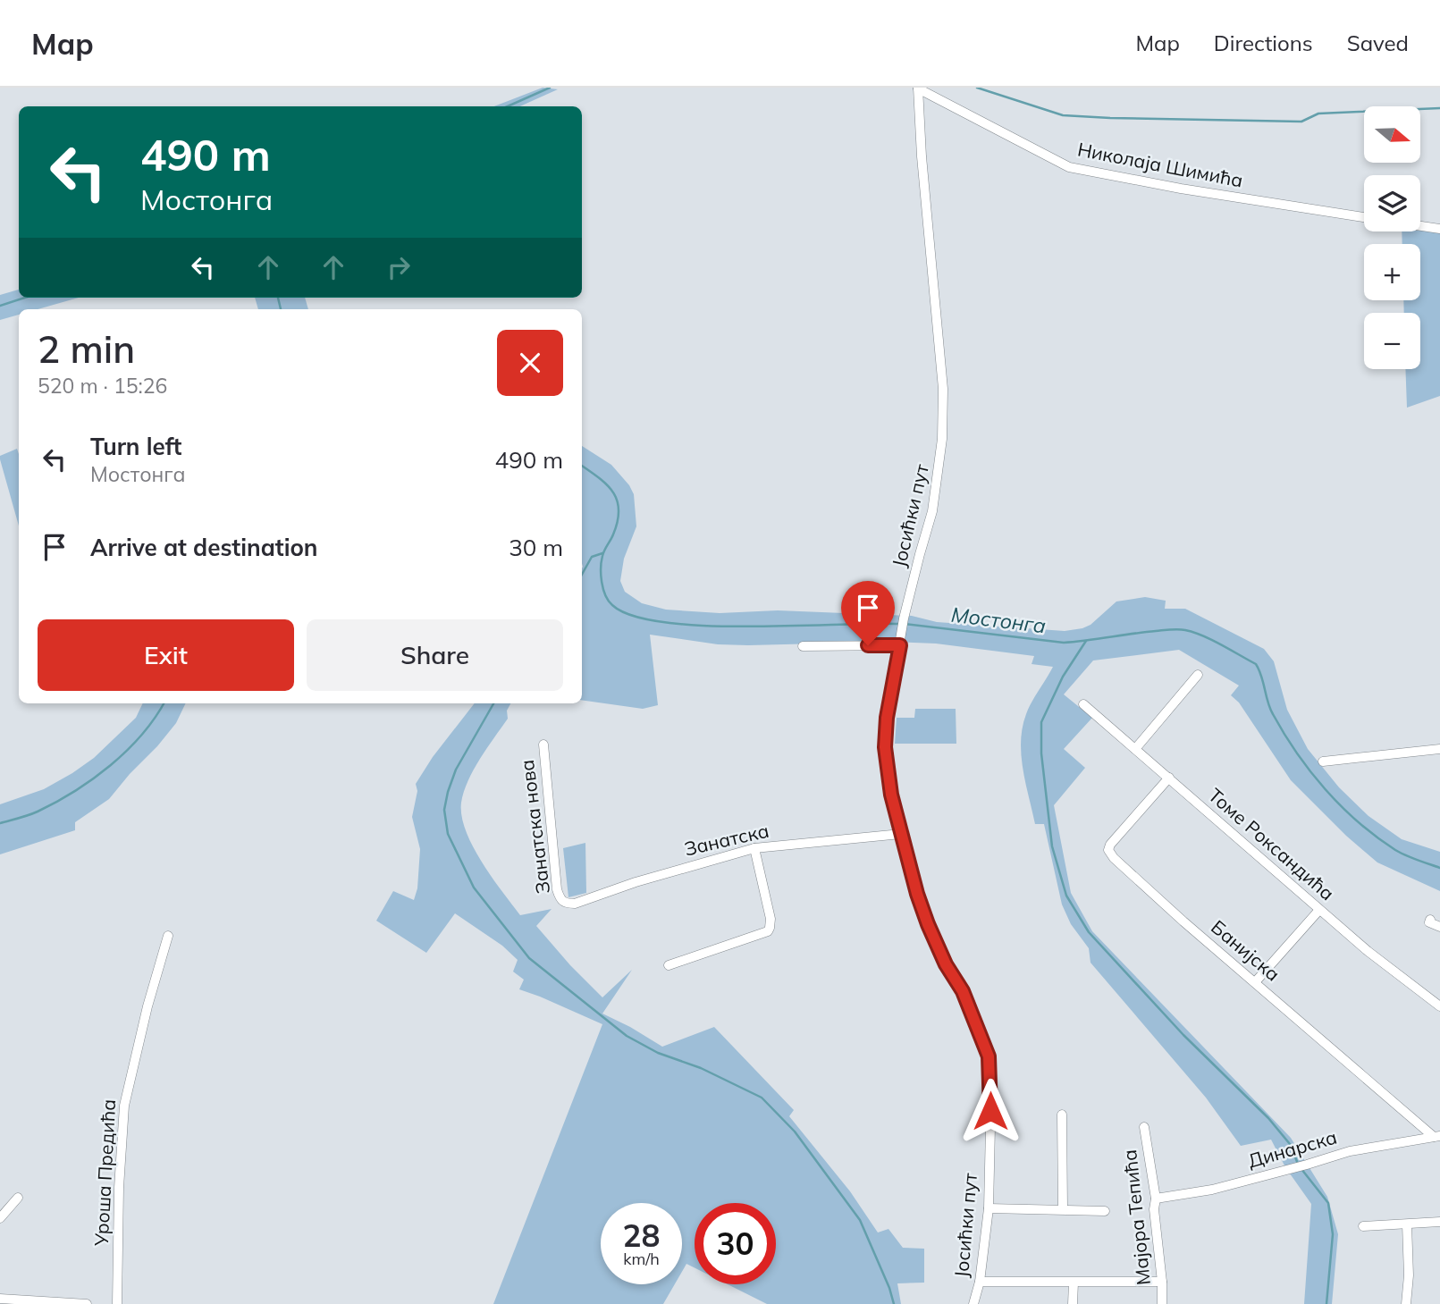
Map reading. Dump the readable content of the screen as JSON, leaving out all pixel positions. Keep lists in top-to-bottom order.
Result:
{
  "streets": {
    "street": [
      "Николаја Шимића",
      "Јосићки пут",
      "Занатска нова",
      "Занатска",
      "Томе Роксандића",
      "Банијска",
      "Динарска",
      "Уроша Предића",
      "Мајора Тепића"
    ]
  },
  "crossings": [
    ["Николаја Шимића", "Јосићки пут"],
    ["Јосићки пут", "Занатска"],
    ["Занатска нова", "Занатска"],
    ["Томе Роксандића", "Банијска"],
    ["Банијска", "Динарска"],
    ["Динарска", "Мајора Тепића"]
  ],
  "water": ["Мостонга"],
  "north": "right",
  "page": {
    "header": "Map",
    "nav": ["Map", "Directions", "Saved"],
    "map_buttons": ["+", "−"],
    "turn": ["490 m", "Мостонга"],
    "heading": ["2 min", "520 m · 15:26"],
    "list": [
      {
        "name": "Turn left",
        "note": "Мостонга",
        "value": "490 m"
      },
      {
        "name": "Arrive at destination",
        "value": "30 m"
      }
    ],
    "buttons": ["Exit", "Share"],
    "speed": "28 km/h",
    "limit": "30"
  }
}
